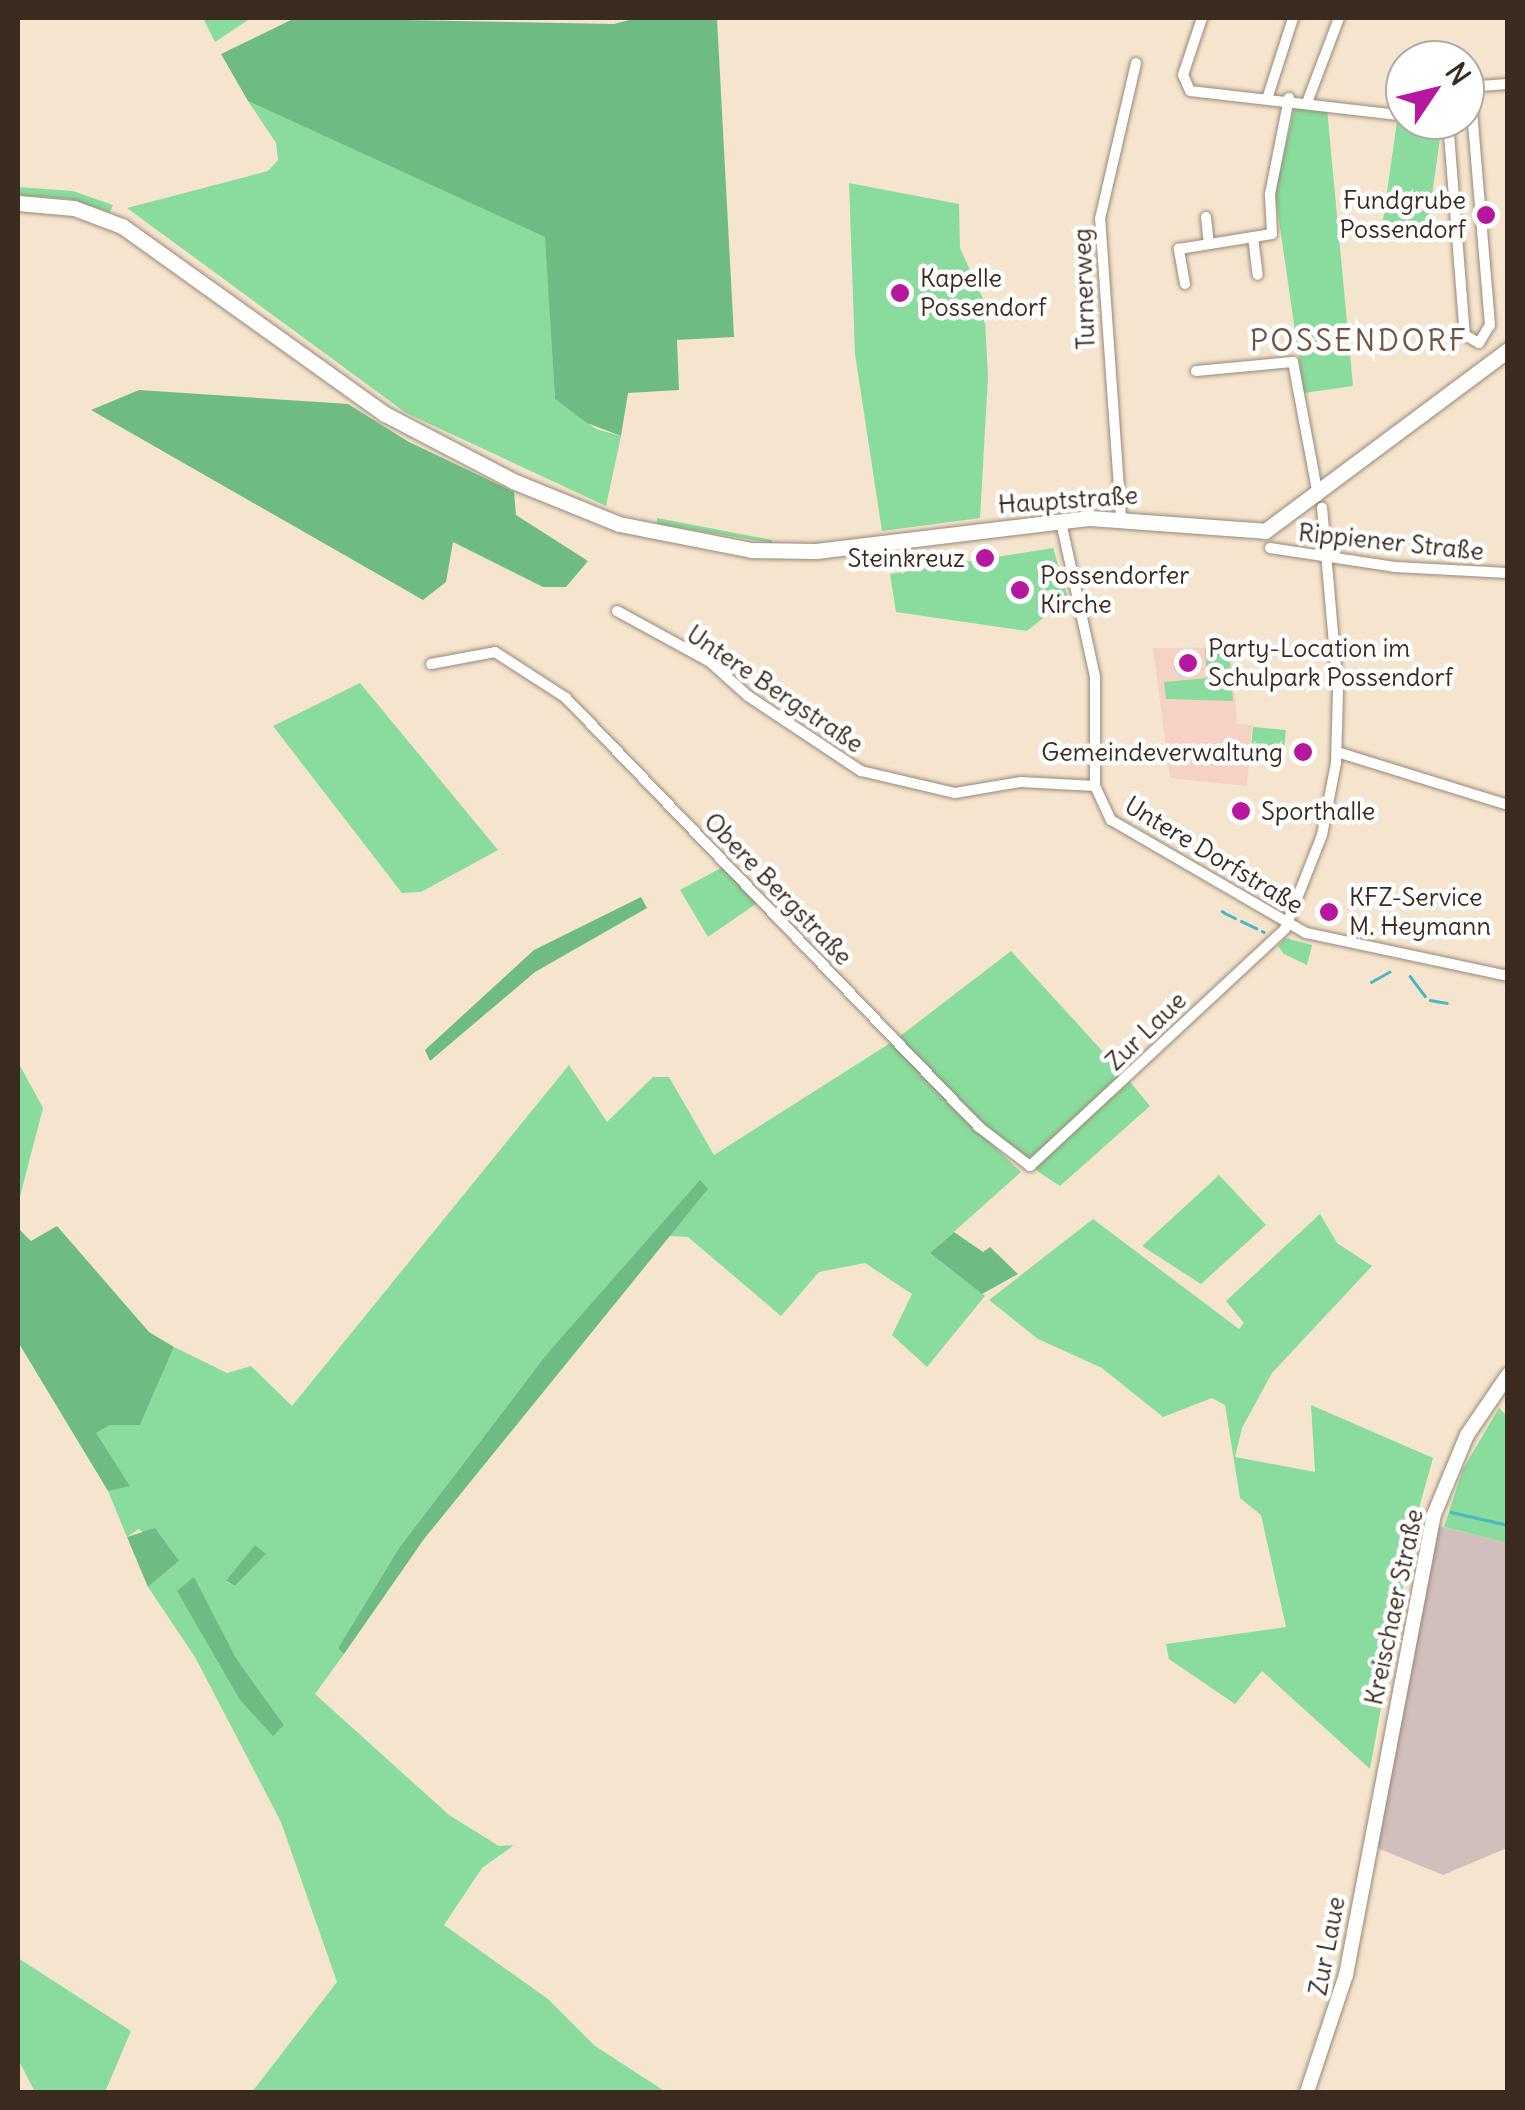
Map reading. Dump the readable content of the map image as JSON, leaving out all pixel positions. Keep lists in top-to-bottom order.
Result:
{
  "streets": {
    "main road": ["Hauptstraße", "Zur Laue", "Kreischaer Straße"],
    "street": [
      "Turnerweg",
      "Rippiener Straße",
      "Untere Bergstraße",
      "Untere Dorfstraße",
      "Obere Bergstraße"
    ]
  },
  "crossings": [
    ["Turnerweg", "Hauptstraße"],
    ["Untere Bergstraße", "Untere Dorfstraße"],
    ["Untere Dorfstraße", "Zur Laue"],
    ["Obere Bergstraße", "Zur Laue"],
    ["Zur Laue", "Kreischaer Straße"]
  ],
  "districts": ["POSSENDORF"],
  "places": [
    "Fundgrube Possendorf",
    "Kapelle Possendorf",
    "Steinkreuz",
    "Possendorfer Kirche",
    "Party-Location im Schulpark Possendorf",
    "Gemeindeverwaltung",
    "Sporthalle",
    "KFZ-Service M. Heymann"
  ],
  "north": "top right"
}
